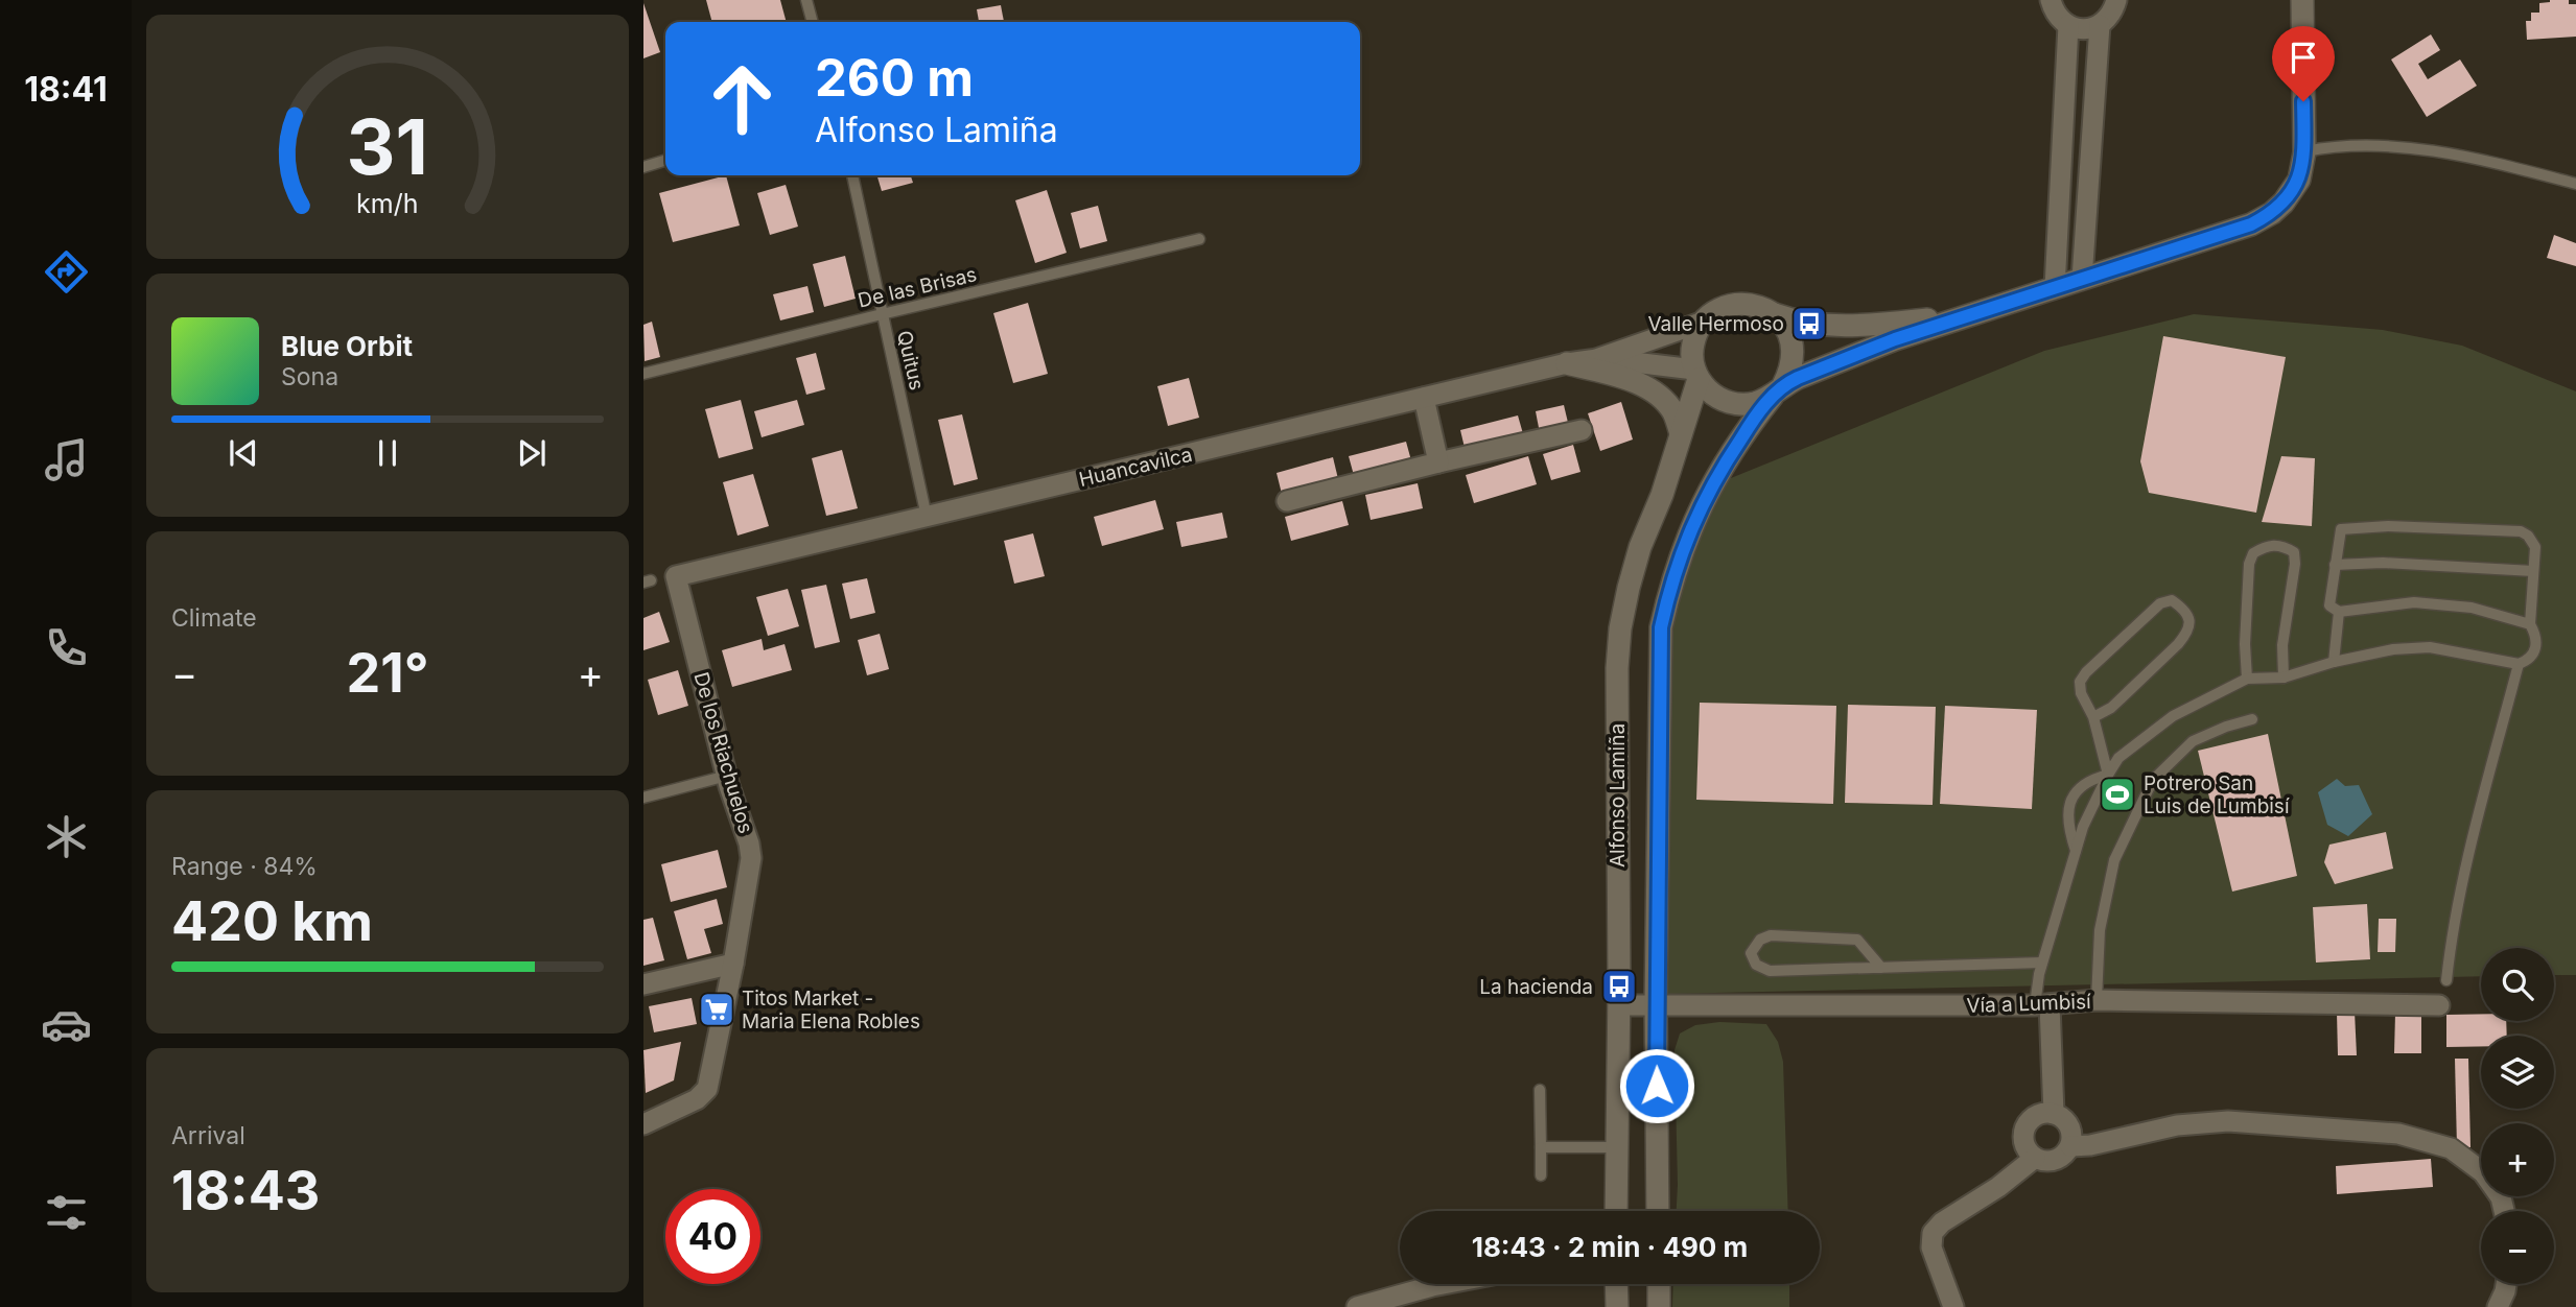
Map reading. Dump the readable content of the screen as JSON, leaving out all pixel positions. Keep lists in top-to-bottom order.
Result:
{
  "streets": {
    "street": [
      "Huancavilca",
      "De los Riachuelos",
      "Alfonso Lamiña",
      "Vía a Lumbisí"
    ],
    "lane": ["De las Brisas", "Quitus"]
  },
  "crossings": [
    ["De las Brisas", "Quitus"],
    ["Quitus", "Huancavilca"],
    ["Huancavilca", "De los Riachuelos"],
    ["Huancavilca", "Alfonso Lamiña"],
    ["Alfonso Lamiña", "Vía a Lumbisí"]
  ],
  "places": {
    "bus stop": ["Valle Hermoso", "La hacienda"],
    "sports": ["Potrero San Luis de Lumbisí"],
    "supermarket": ["Titos Market - Maria Elena Robles"]
  },
  "page": {
    "tabs": "18:41",
    "turn": ["260 m", "Alfonso Lamiña"],
    "song": ["Blue Orbit", "Sona"],
    "tile": [
      "Climate",
      ["Range · 84%", "420 km"],
      ["Arrival", "18:43"]
    ],
    "heat": ["−", "21°", "+"],
    "map_buttons": ["+", "−"],
    "limit": "40",
    "trip": "18:43 · 2 min · 490 m",
    "gauge": ["31", "km/h"]
  }
}
